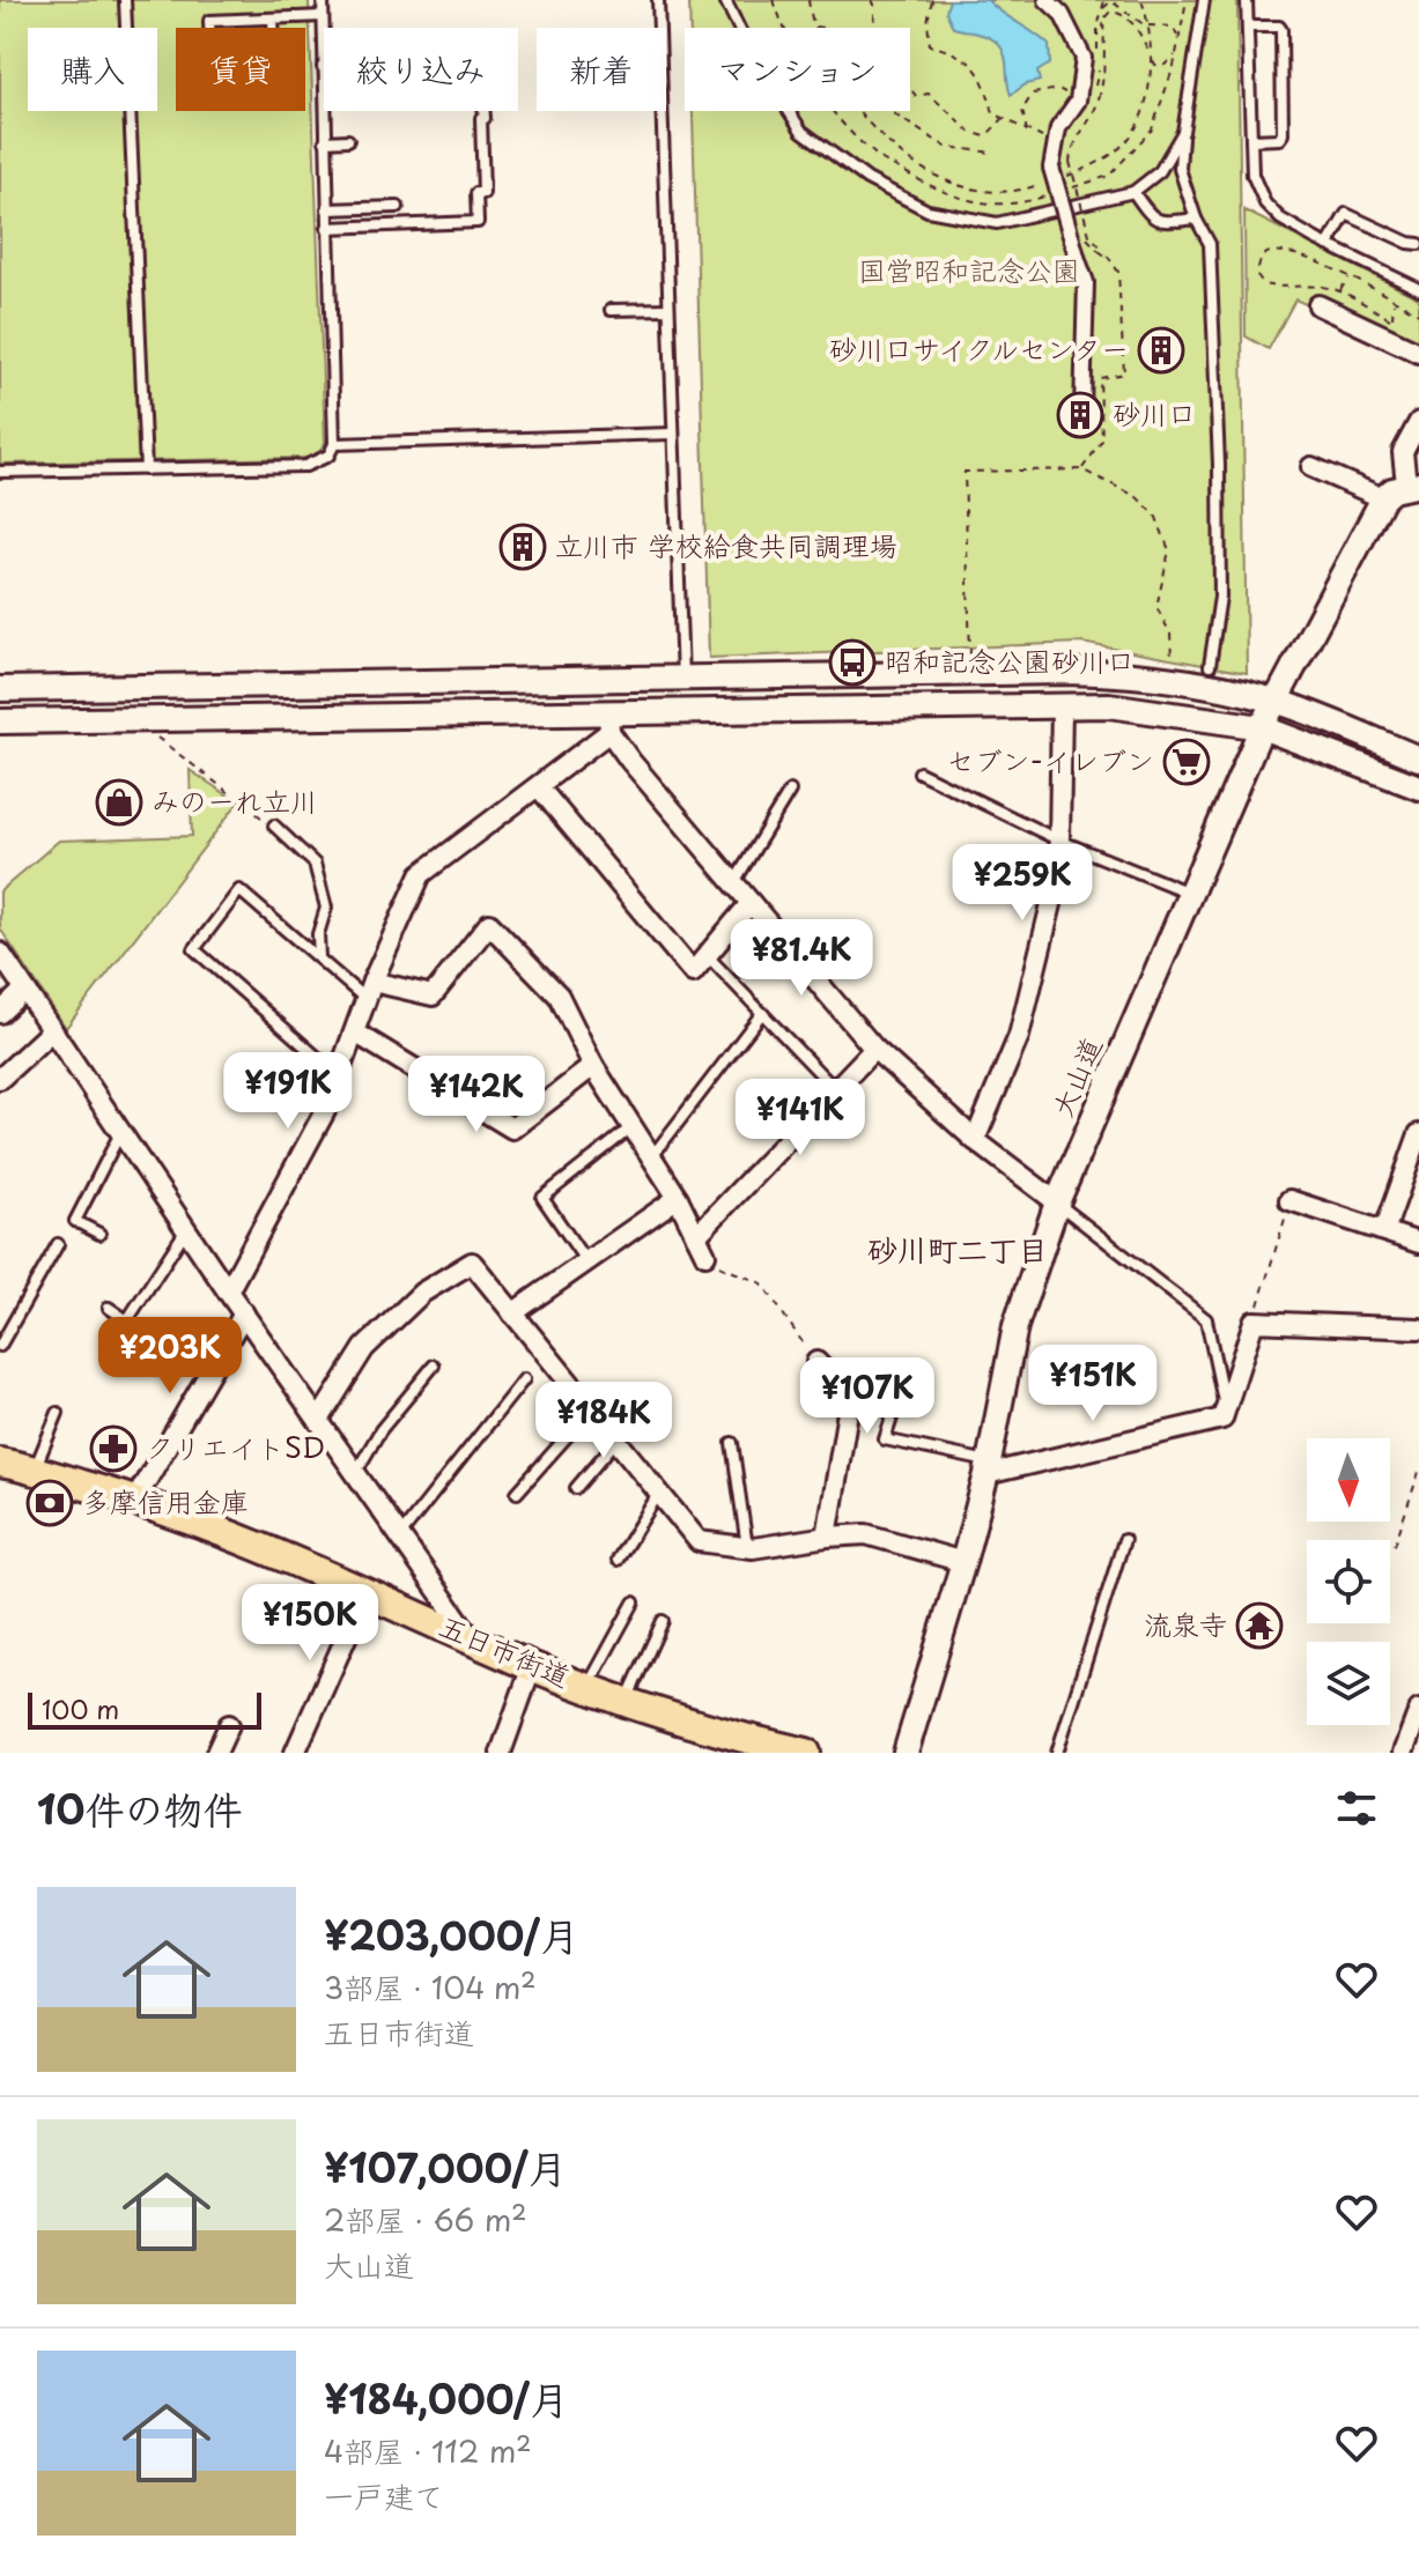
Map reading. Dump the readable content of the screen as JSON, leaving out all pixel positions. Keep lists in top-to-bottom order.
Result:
{
  "streets": {
    "main road": ["五日市街道"],
    "street": ["大山道"]
  },
  "districts": ["砂川町二丁目"],
  "parks": ["国営昭和記念公園"],
  "places": {
    "building": ["砂川口サイクルセンター", "砂川口", "立川市 学校給食共同調理場"],
    "bus stop": ["昭和記念公園砂川口"],
    "supermarket": ["セブン-イレブン"],
    "shop": ["みのーれ立川"],
    "pharmacy": ["クリエイトSD"],
    "bank": ["多摩信用金庫"],
    "temple": ["流泉寺"]
  },
  "scale_bar": "100 m",
  "north": "bottom",
  "page": {
    "chip": [
      "購入",
      "賃貸",
      "絞り込み",
      "新着",
      "マンション"
    ],
    "price": [
      "¥259K",
      "¥81.4K",
      "¥191K",
      "¥142K",
      "¥141K",
      "¥203K",
      "¥151K",
      "¥107K",
      "¥184K",
      "¥150K"
    ],
    "scale": "100 m",
    "heading": "10件の物件",
    "list": [
      {
        "name": "¥203,000/月",
        "note": "3部屋 · 104 m² · 五日市街道"
      },
      {
        "name": "¥107,000/月",
        "note": "2部屋 · 66 m² · 大山道"
      },
      {
        "name": "¥184,000/月",
        "note": "4部屋 · 112 m² · 一戸建て"
      }
    ]
  }
}
